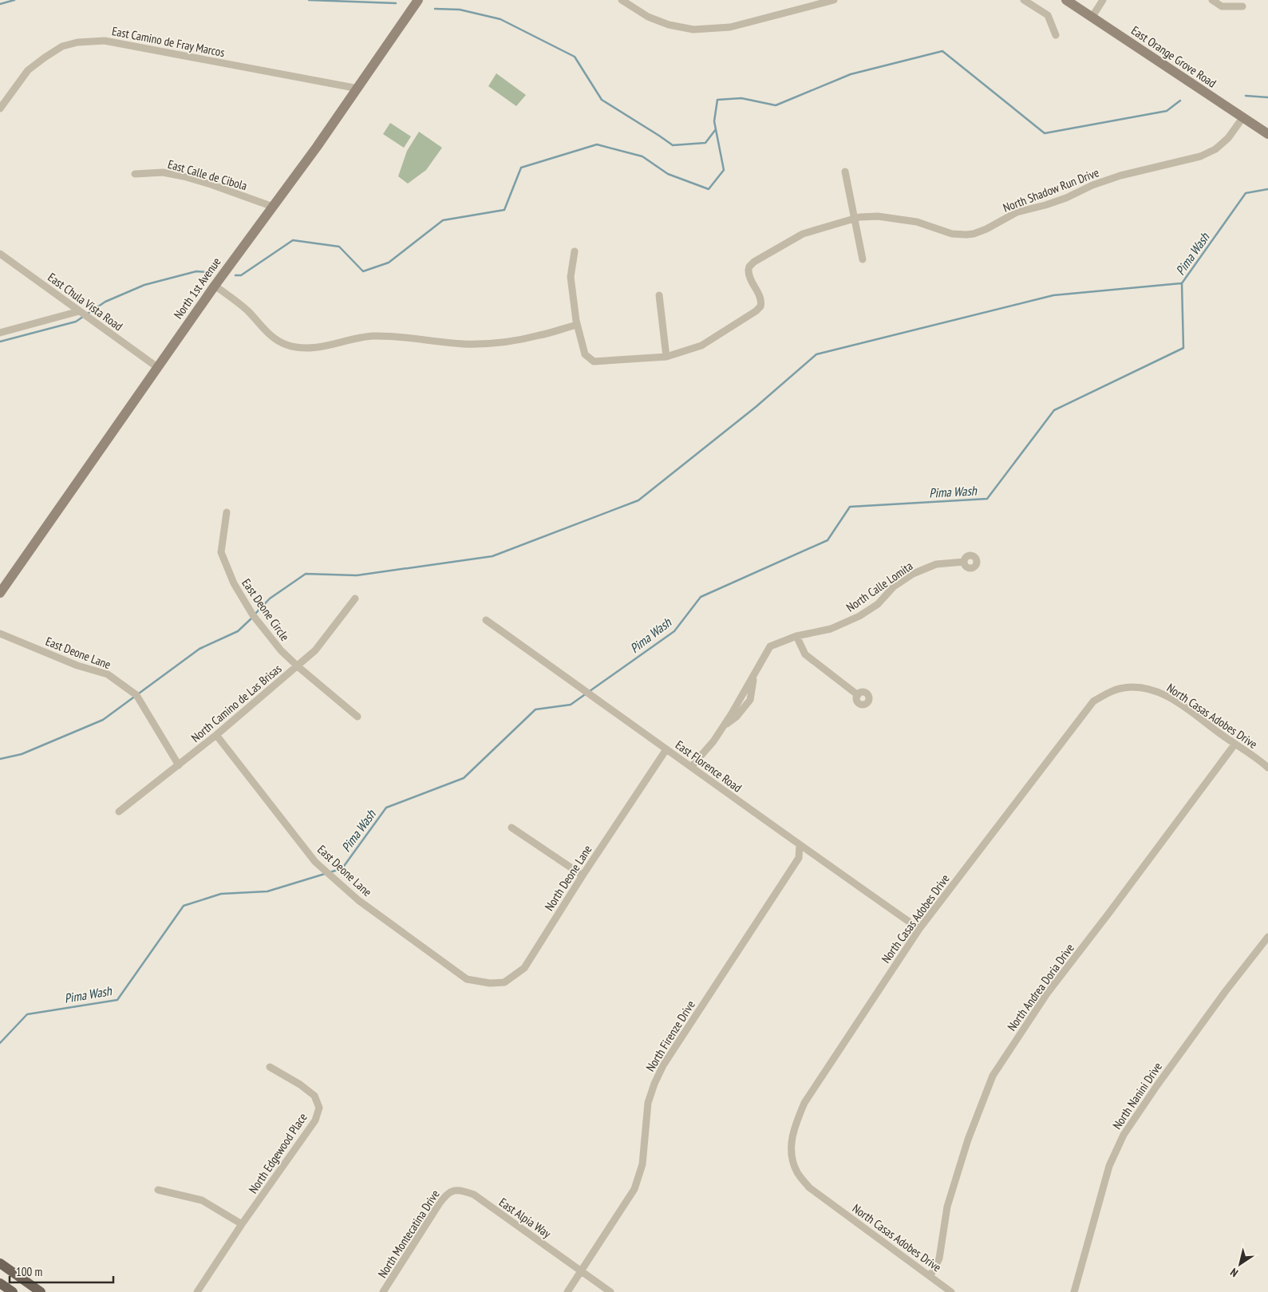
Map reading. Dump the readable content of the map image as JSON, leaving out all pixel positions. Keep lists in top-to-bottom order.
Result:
{
  "streets": {
    "main road": ["East Orange Grove Road", "North 1st Avenue"],
    "street": [
      "East Camino de Fray Marcos",
      "East Calle de Cibola",
      "North Shadow Run Drive",
      "East Chula Vista Road",
      "North Calle Lomita",
      "East Deone Circle",
      "East Deone Lane",
      "North Camino de Las Brisas",
      "North Casas Adobes Drive",
      "East Florence Road",
      "North Deone Lane",
      "North Andrea Doria Drive",
      "North Firenze Drive",
      "North Nanini Drive",
      "North Edgewood Place",
      "East Alpia Way",
      "North Montecatina Drive"
    ]
  },
  "crossings": [
    ["East Camino de Fray Marcos", "North 1st Avenue"],
    ["East Orange Grove Road", "North Shadow Run Drive"],
    ["East Calle de Cibola", "North 1st Avenue"],
    ["North 1st Avenue", "East Chula Vista Road"],
    ["North Calle Lomita", "East Florence Road"],
    ["East Deone Circle", "North Camino de Las Brisas"],
    ["East Deone Lane", "North Camino de Las Brisas"],
    ["East Deone Lane", "North Deone Lane"],
    ["North Casas Adobes Drive", "East Florence Road"],
    ["North Casas Adobes Drive", "North Andrea Doria Drive"],
    ["East Florence Road", "North Deone Lane"],
    ["East Florence Road", "North Firenze Drive"],
    ["North Firenze Drive", "East Alpia Way"],
    ["East Alpia Way", "North Montecatina Drive"]
  ],
  "water": ["Pima Wash"],
  "scale_bar": "100 m",
  "north": "bottom left"
}
